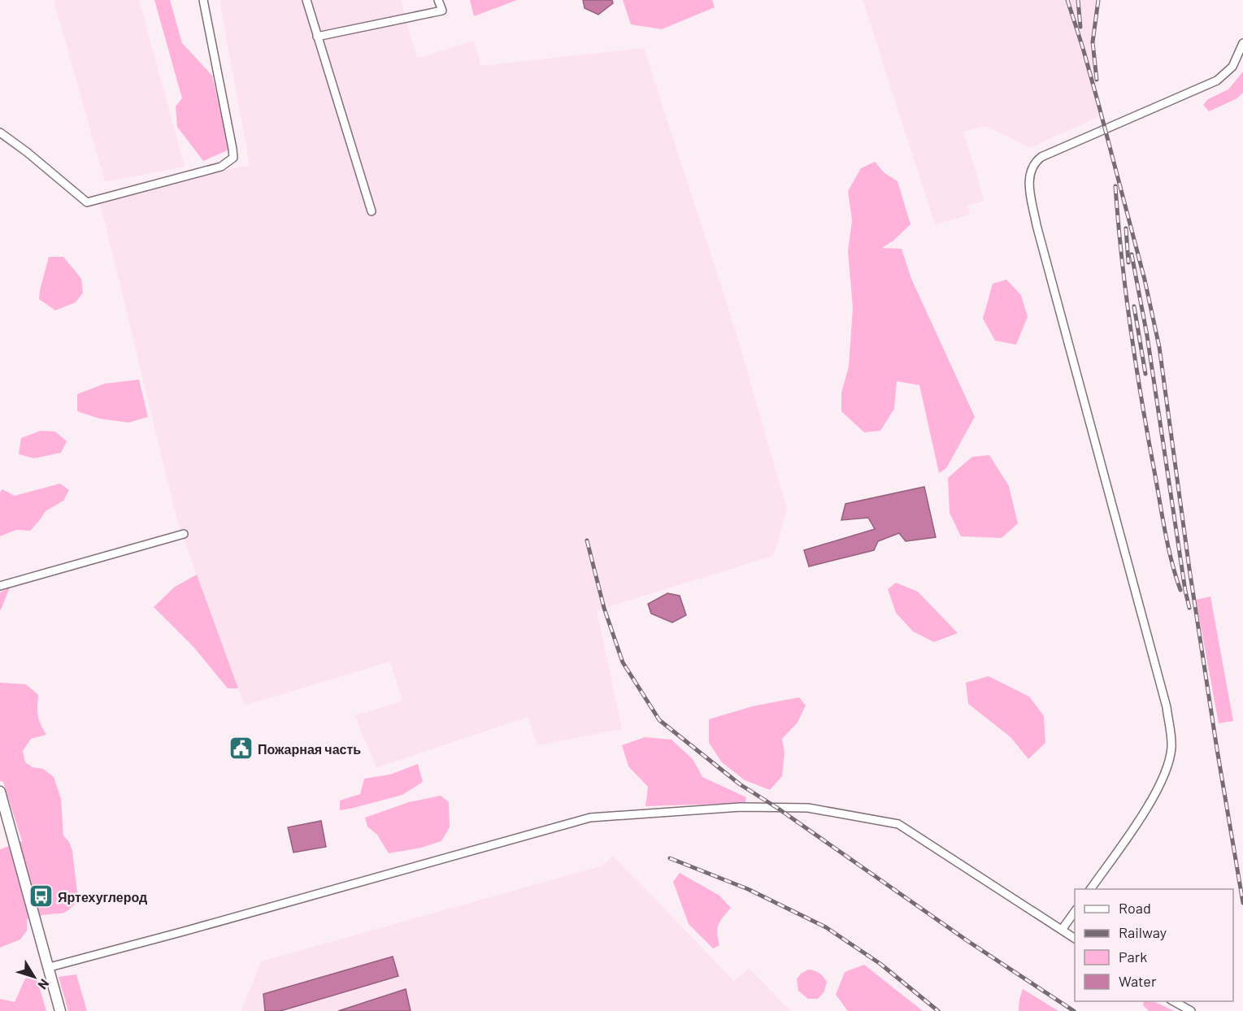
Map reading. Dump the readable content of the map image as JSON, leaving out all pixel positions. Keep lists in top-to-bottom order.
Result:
{
  "places": {
    "public building": ["Пожарная часть"],
    "bus stop": ["Яртехуглерод"]
  },
  "legend": [
    "Road",
    "Railway",
    "Park",
    "Water"
  ],
  "north": "bottom right"
}
